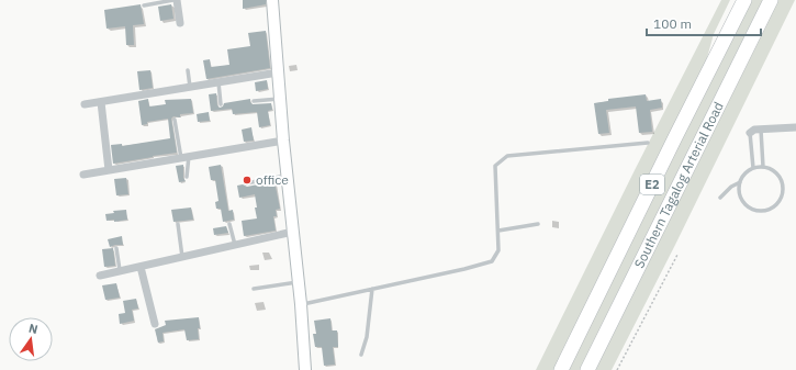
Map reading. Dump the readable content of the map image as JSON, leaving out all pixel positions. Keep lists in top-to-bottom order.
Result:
{
  "streets": {
    "highway": ["E2", "Southern Tagalog Arterial Road"]
  },
  "places": ["office"],
  "scale_bar": "100 m",
  "north": "top"
}
